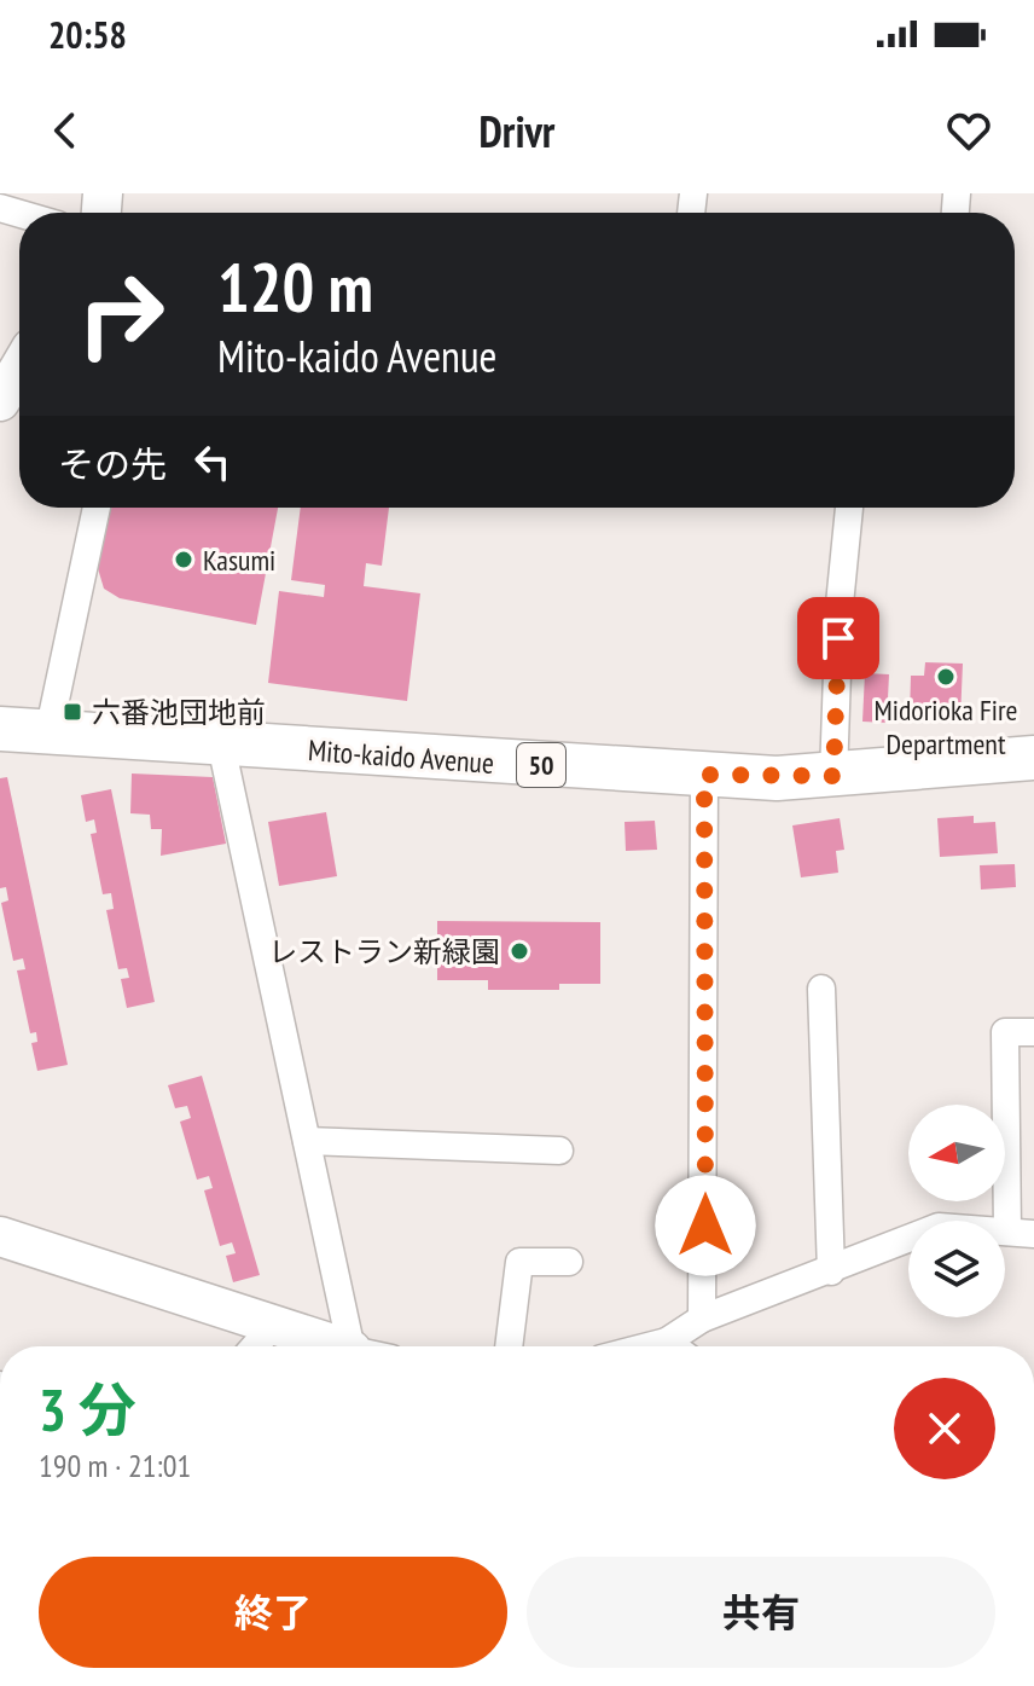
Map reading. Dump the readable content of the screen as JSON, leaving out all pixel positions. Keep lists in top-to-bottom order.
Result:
{
  "streets": {
    "main road": ["Mito-kaido Avenue", "50"]
  },
  "places": {
    "other": ["Kasumi", "Midorioka Fire Department", "レストラン新緑園"],
    "transit": ["六番池団地前"]
  },
  "north": "left",
  "page": {
    "status": "20:58",
    "header": "Drivr",
    "turn": ["120 m", "Mito-kaido Avenue"],
    "then": "その先",
    "heading": ["3 分", "190 m · 21:01"],
    "buttons": ["終了", "共有"]
  }
}
